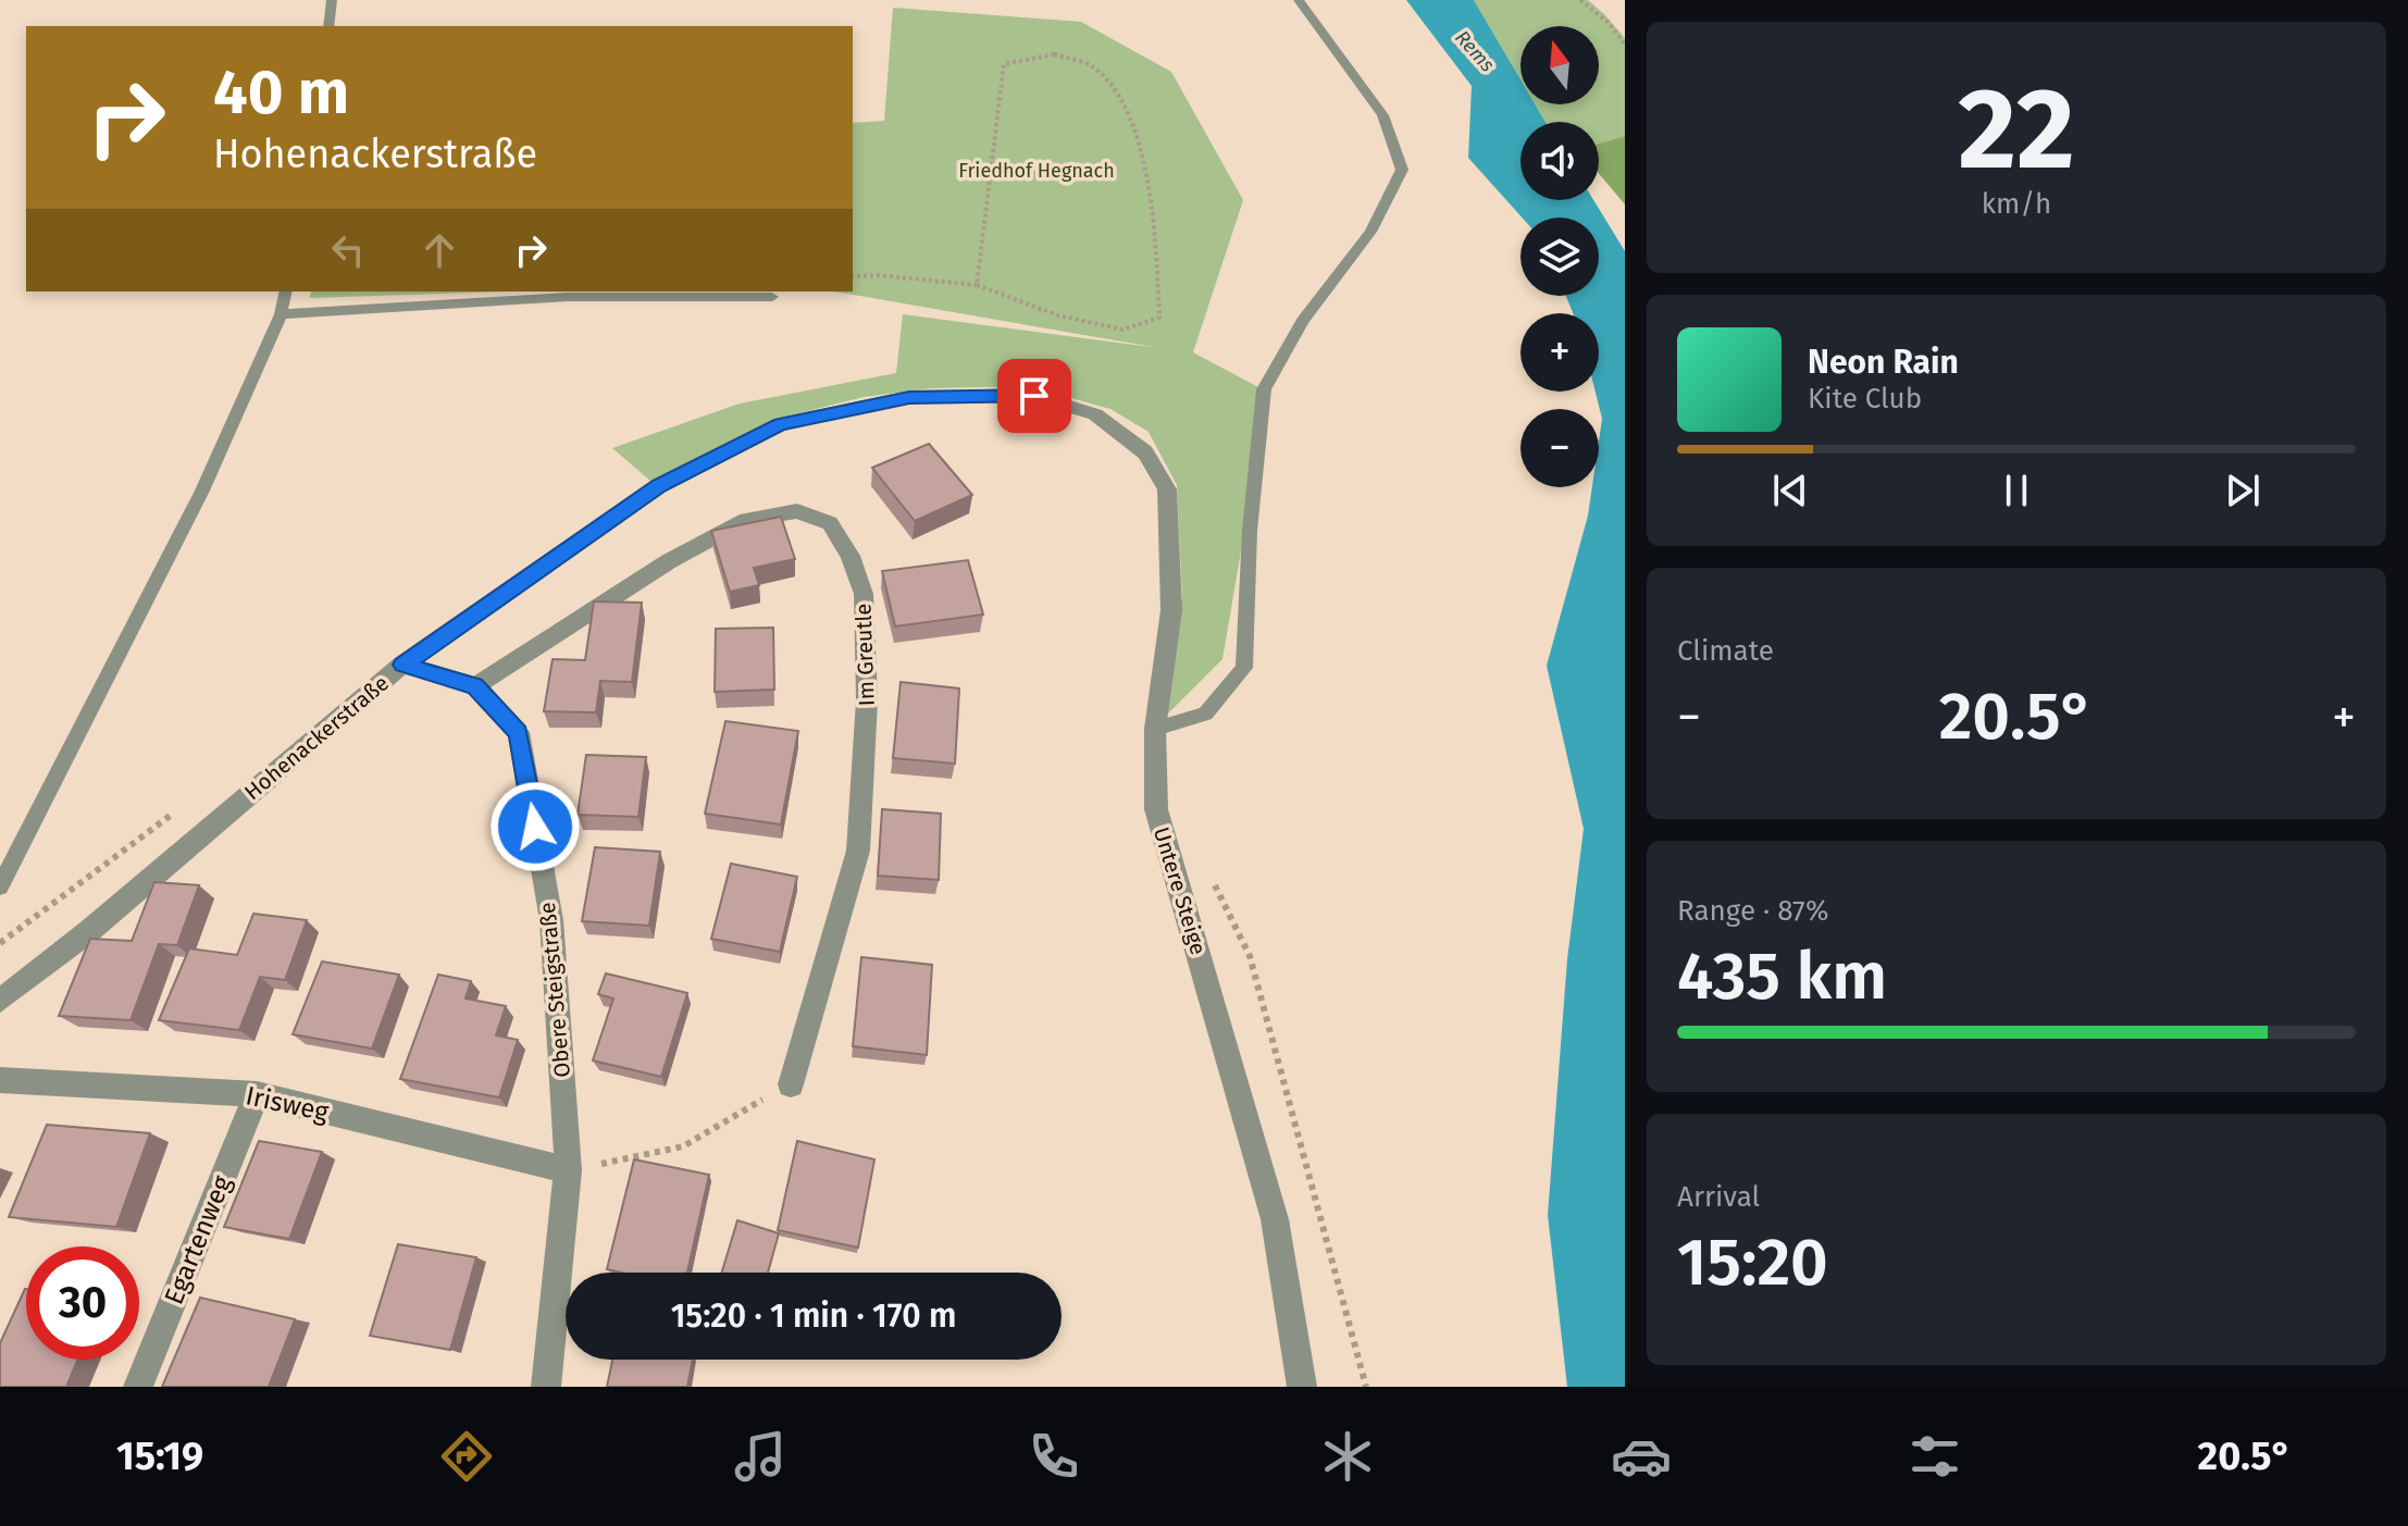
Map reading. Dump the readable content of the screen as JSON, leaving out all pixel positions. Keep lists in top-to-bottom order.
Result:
{
  "streets": {
    "street": [
      "Im Greutle",
      "Hohenackerstraße",
      "Untere Steige",
      "Obere Steigstraße",
      "Irisweg",
      "Egartenweg"
    ]
  },
  "crossings": [
    ["Im Greutle", "Obere Steigstraße"],
    ["Hohenackerstraße", "Untere Steige"],
    ["Hohenackerstraße", "Obere Steigstraße"],
    ["Obere Steigstraße", "Irisweg"],
    ["Irisweg", "Egartenweg"]
  ],
  "water": ["Rems"],
  "parks": ["Friedhof Hegnach"],
  "north": "top",
  "page": {
    "tile": [
      ["22", "km/h"],
      "Climate",
      ["Range · 87%", "435 km"],
      ["Arrival", "15:20"]
    ],
    "map_buttons": ["+", "−"],
    "turn": ["40 m", "Hohenackerstraße"],
    "song": ["Neon Rain", "Kite Club"],
    "heat": ["−", "20.5°", "+"],
    "limit": "30",
    "trip": "15:20 · 1 min · 170 m",
    "tabs": ["15:19", "20.5°"]
  }
}
